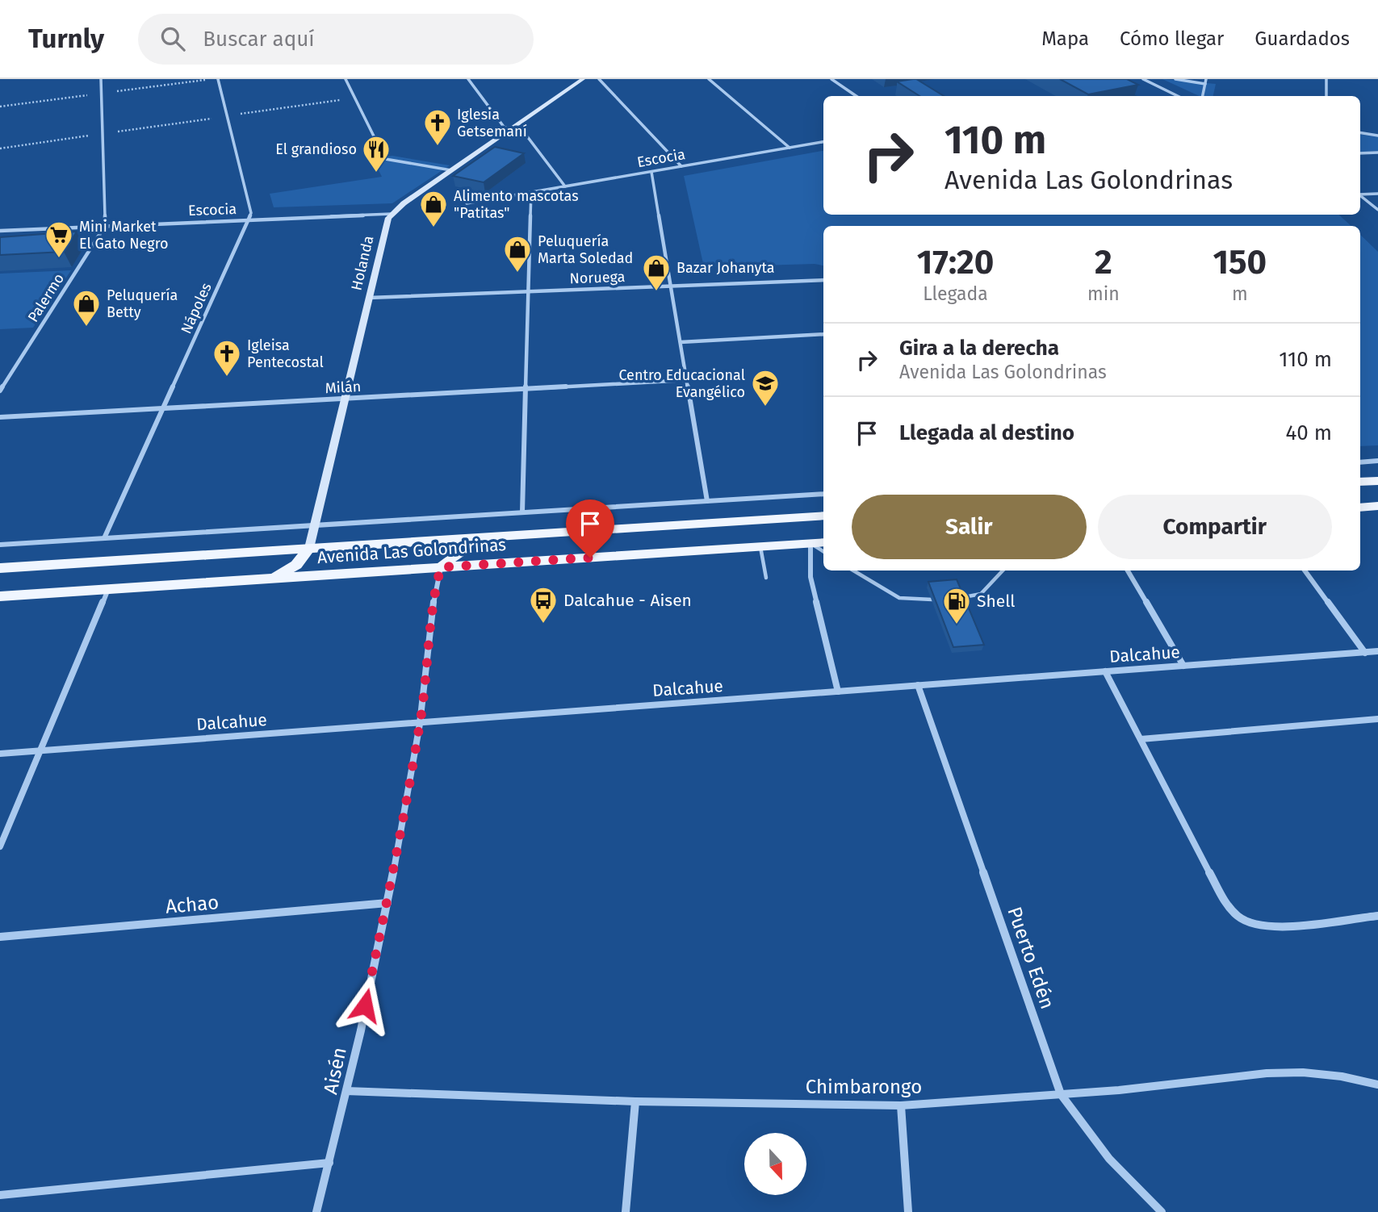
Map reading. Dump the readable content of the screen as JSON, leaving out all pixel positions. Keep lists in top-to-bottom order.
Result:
{
  "streets": {
    "main road": ["Avenida Las Golondrinas"],
    "street": [
      "Escocia",
      "Holanda",
      "Noruega",
      "Palermo",
      "Nápoles",
      "Milán",
      "Dalcahue",
      "Achao",
      "Puerto Edén",
      "Aisén",
      "Chimbarongo"
    ]
  },
  "crossings": [
    ["Escocia", "Holanda"],
    ["Escocia", "Palermo"],
    ["Escocia", "Nápoles"],
    ["Holanda", "Noruega"],
    ["Holanda", "Milán"],
    ["Holanda", "Avenida Las Golondrinas"],
    ["Nápoles", "Milán"],
    ["Nápoles", "Avenida Las Golondrinas"],
    ["Avenida Las Golondrinas", "Aisén"],
    ["Dalcahue", "Puerto Edén"],
    ["Dalcahue", "Aisén"],
    ["Achao", "Aisén"],
    ["Puerto Edén", "Chimbarongo"],
    ["Aisén", "Chimbarongo"]
  ],
  "places": {
    "church": ["Iglesia Getsemaní", "Igleisa Pentecostal"],
    "restaurant": ["El grandioso"],
    "shop": [
      "Alimento mascotas \"Patitas\"",
      "Peluquería Marta Soledad",
      "Bazar Johanyta",
      "Peluquería Betty"
    ],
    "supermarket": ["Mini Market El Gato Negro"],
    "school or university": ["Centro Educacional Evangélico"],
    "bus stop": ["Dalcahue - Aisen"],
    "fuel station": ["Shell"]
  },
  "north": "bottom",
  "page": {
    "header": "Turnly",
    "search": "Buscar aquí",
    "nav": ["Mapa", "Cómo llegar", "Guardados"],
    "turn": ["110 m", "Avenida Las Golondrinas"],
    "eta": [
      "17:20",
      "Llegada",
      "2",
      "min",
      "150",
      "m"
    ],
    "list": [
      {
        "name": "Gira a la derecha",
        "note": "Avenida Las Golondrinas",
        "value": "110 m"
      },
      {
        "name": "Llegada al destino",
        "value": "40 m"
      }
    ],
    "buttons": ["Salir", "Compartir"]
  }
}
